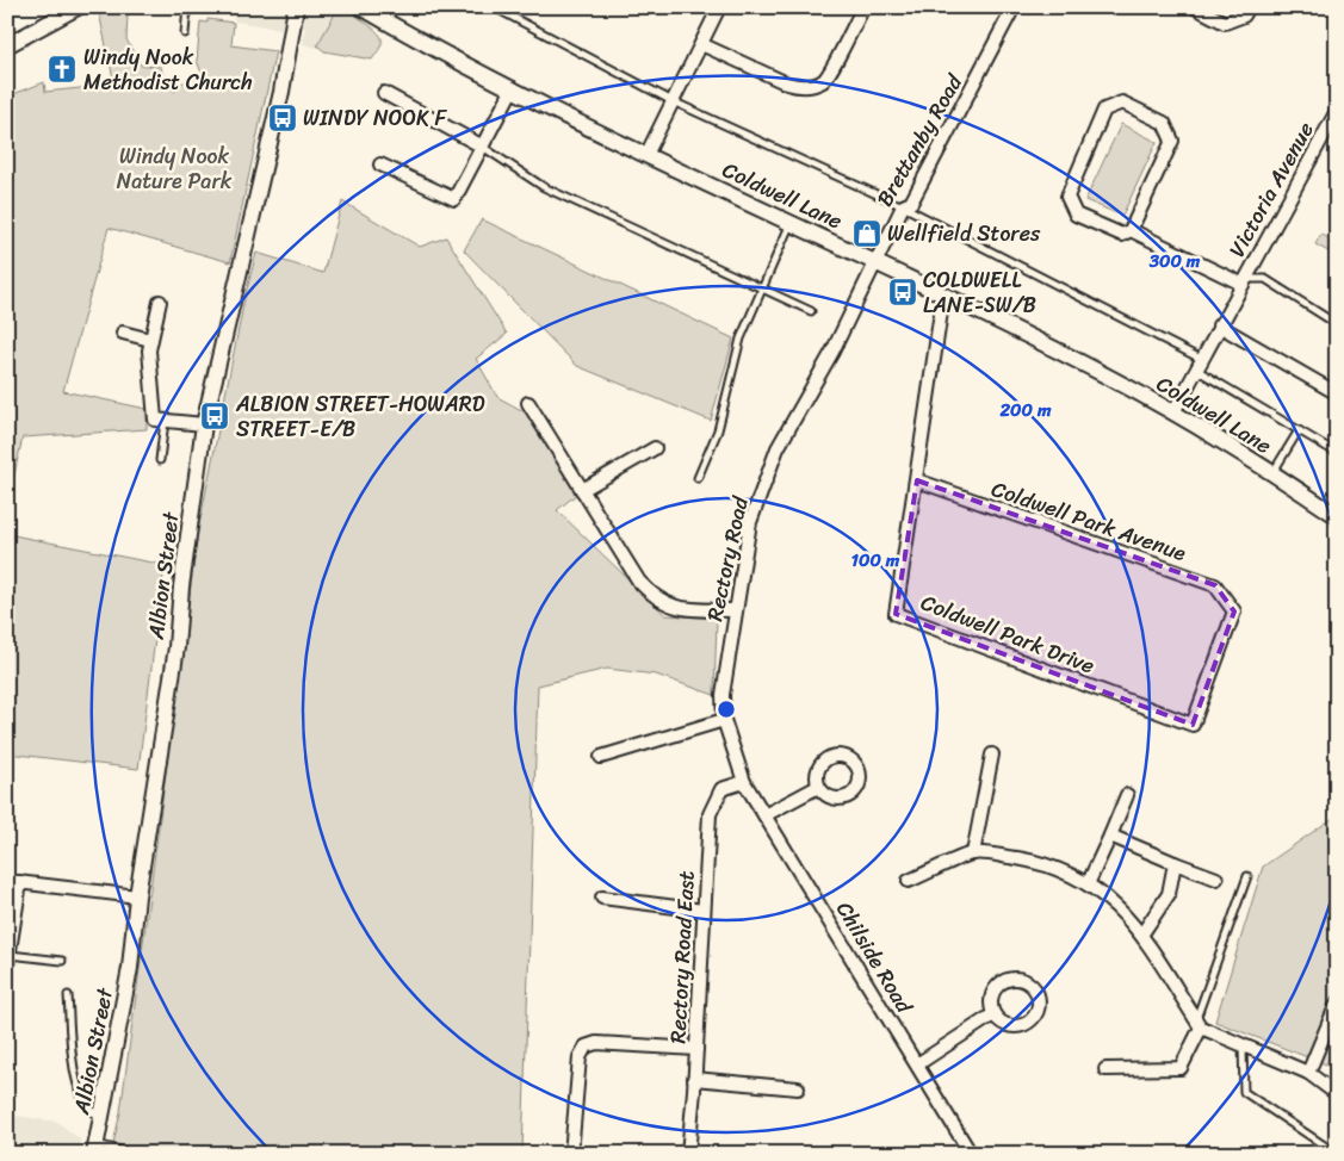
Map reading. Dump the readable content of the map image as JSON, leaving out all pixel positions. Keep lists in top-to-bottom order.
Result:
{
  "streets": {
    "street": [
      "Brettanby Road",
      "Victoria Avenue",
      "Coldwell Lane",
      "Coldwell Park Avenue",
      "Rectory Road",
      "Albion Street",
      "Coldwell Park Drive",
      "Rectory Road East",
      "Chilside Road"
    ]
  },
  "crossings": [
    ["Brettanby Road", "Coldwell Lane"],
    ["Brettanby Road", "Rectory Road"],
    ["Victoria Avenue", "Coldwell Lane"],
    ["Coldwell Lane", "Rectory Road"],
    ["Coldwell Lane", "Coldwell Park Drive"],
    ["Coldwell Park Avenue", "Coldwell Park Drive"],
    ["Rectory Road", "Rectory Road East"],
    ["Rectory Road", "Chilside Road"],
    ["Rectory Road East", "Chilside Road"]
  ],
  "parks": ["Windy Nook Nature Park"],
  "places": {
    "church": ["Windy Nook Methodist Church"],
    "bus stop": ["WINDY NOOK F", "COLDWELL LANE-SW/B", "ALBION STREET-HOWARD STREET-E/B"],
    "shop": ["Wellfield Stores"]
  },
  "rings": ["300 m", "200 m", "100 m"]
}
